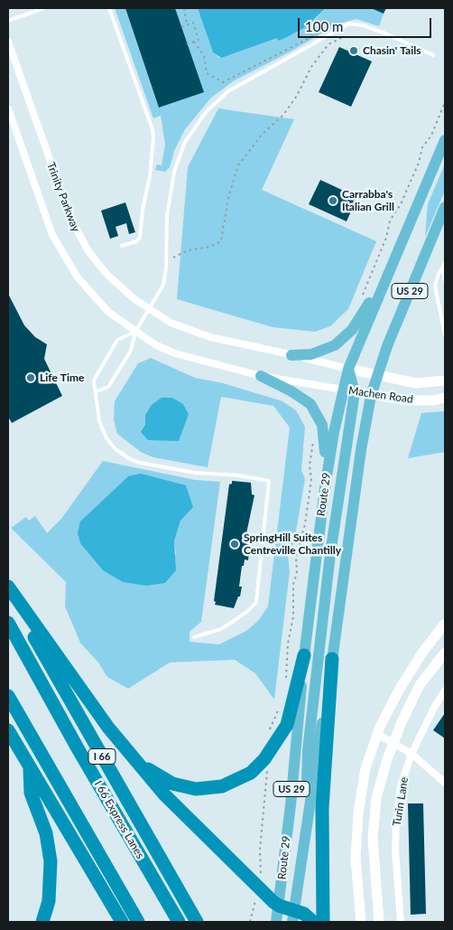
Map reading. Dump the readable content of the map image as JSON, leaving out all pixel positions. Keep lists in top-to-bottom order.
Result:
{
  "streets": {
    "highway": ["I 66", "I 66 Express Lanes"],
    "main road": ["US 29", "Route 29"],
    "street": ["Trinity Parkway", "Machen Road", "Turin Lane"]
  },
  "crossings": [
    ["Trinity Parkway", "Machen Road"],
    ["Trinity Parkway", "Route 29"],
    ["Machen Road", "Route 29"]
  ],
  "places": [
    "Chasin' Tails",
    "Carrabba's Italian Grill",
    "Life Time",
    "SpringHill Suites Centreville Chantilly"
  ],
  "scale_bar": "100 m"
}
